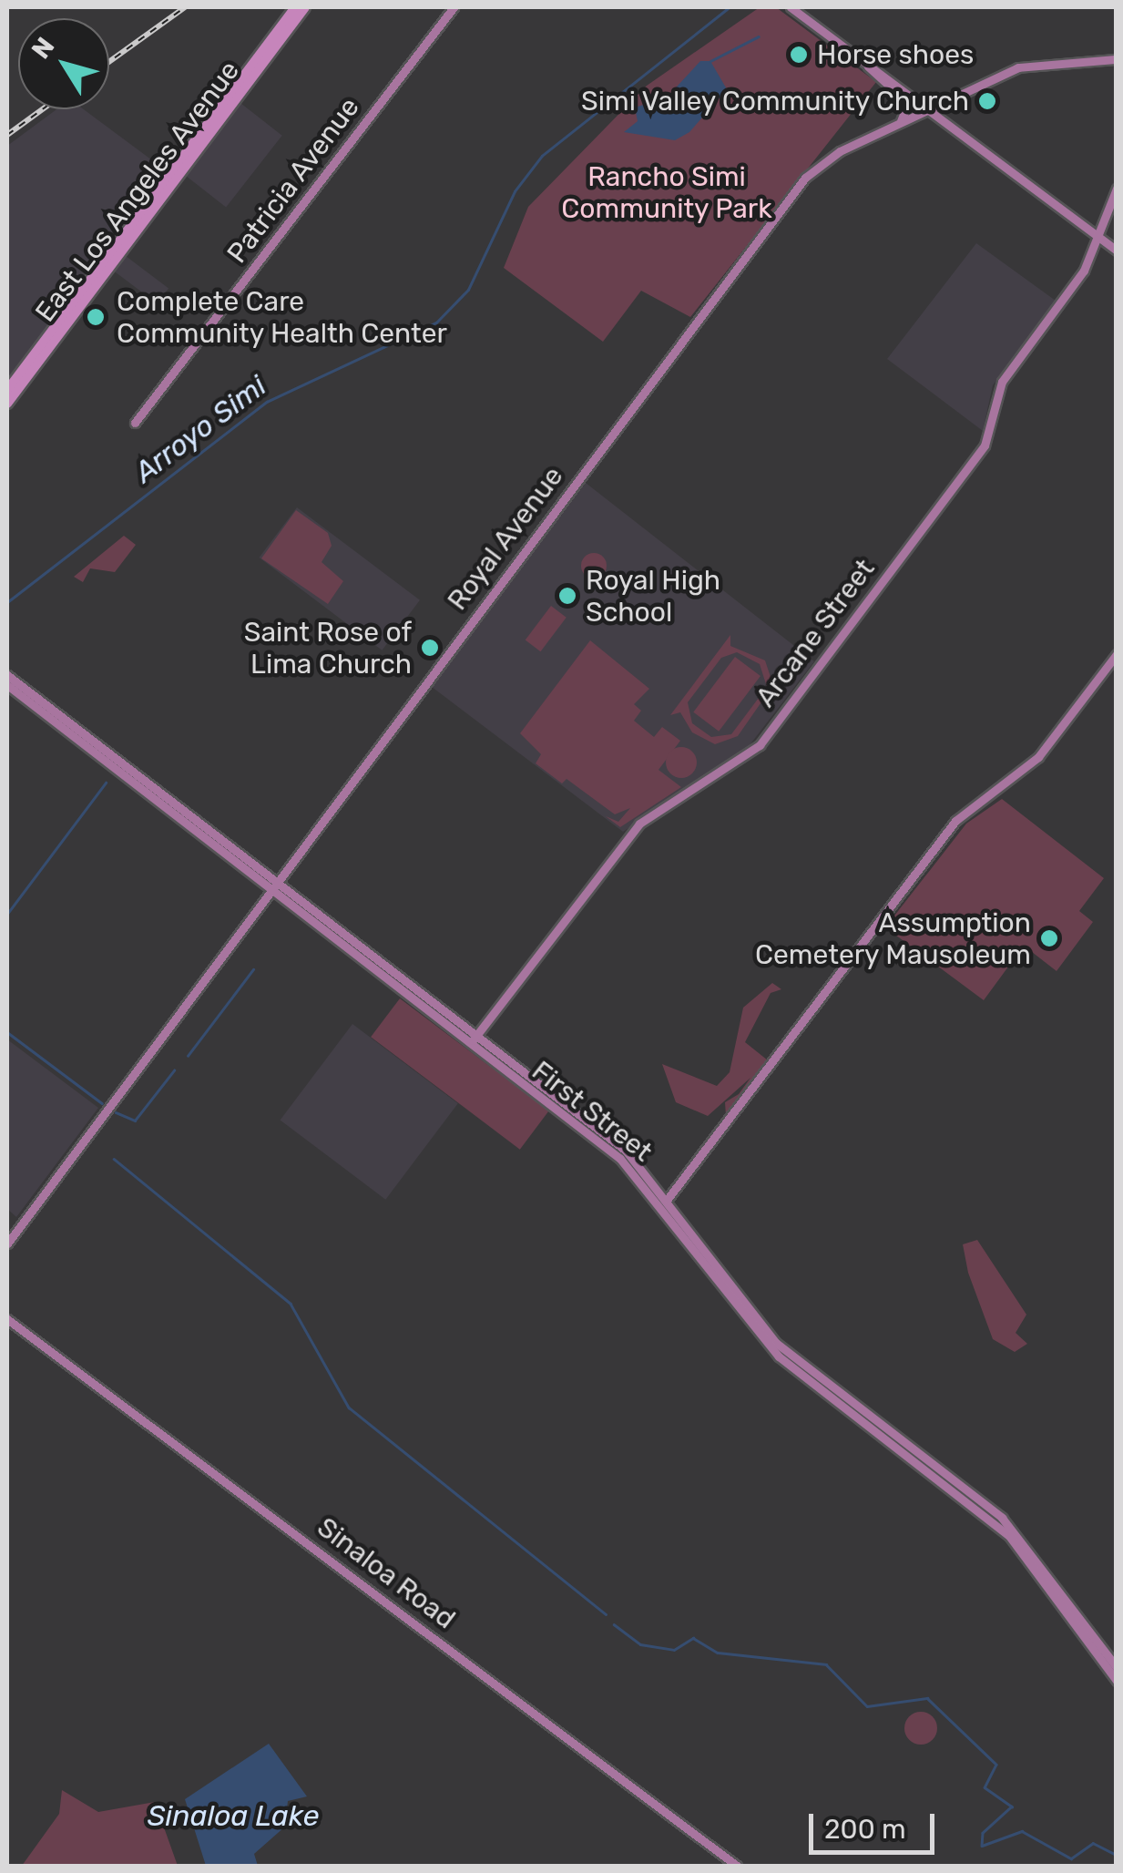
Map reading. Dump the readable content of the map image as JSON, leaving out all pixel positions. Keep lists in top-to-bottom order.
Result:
{
  "streets": {
    "main road": [
      "Patricia Avenue",
      "East Los Angeles Avenue",
      "Royal Avenue",
      "Arcane Street",
      "First Street",
      "Sinaloa Road"
    ]
  },
  "crossings": [
    ["Royal Avenue", "First Street"],
    ["Arcane Street", "First Street"]
  ],
  "water": ["Arroyo Simi", "Sinaloa Lake"],
  "parks": ["Rancho Simi Community Park"],
  "places": [
    "Horse shoes",
    "Simi Valley Community Church",
    "Complete Care Community Health Center",
    "Royal High School",
    "Saint Rose of Lima Church",
    "Assumption Cemetery Mausoleum"
  ],
  "scale_bar": "200 m",
  "north": "top left"
}
